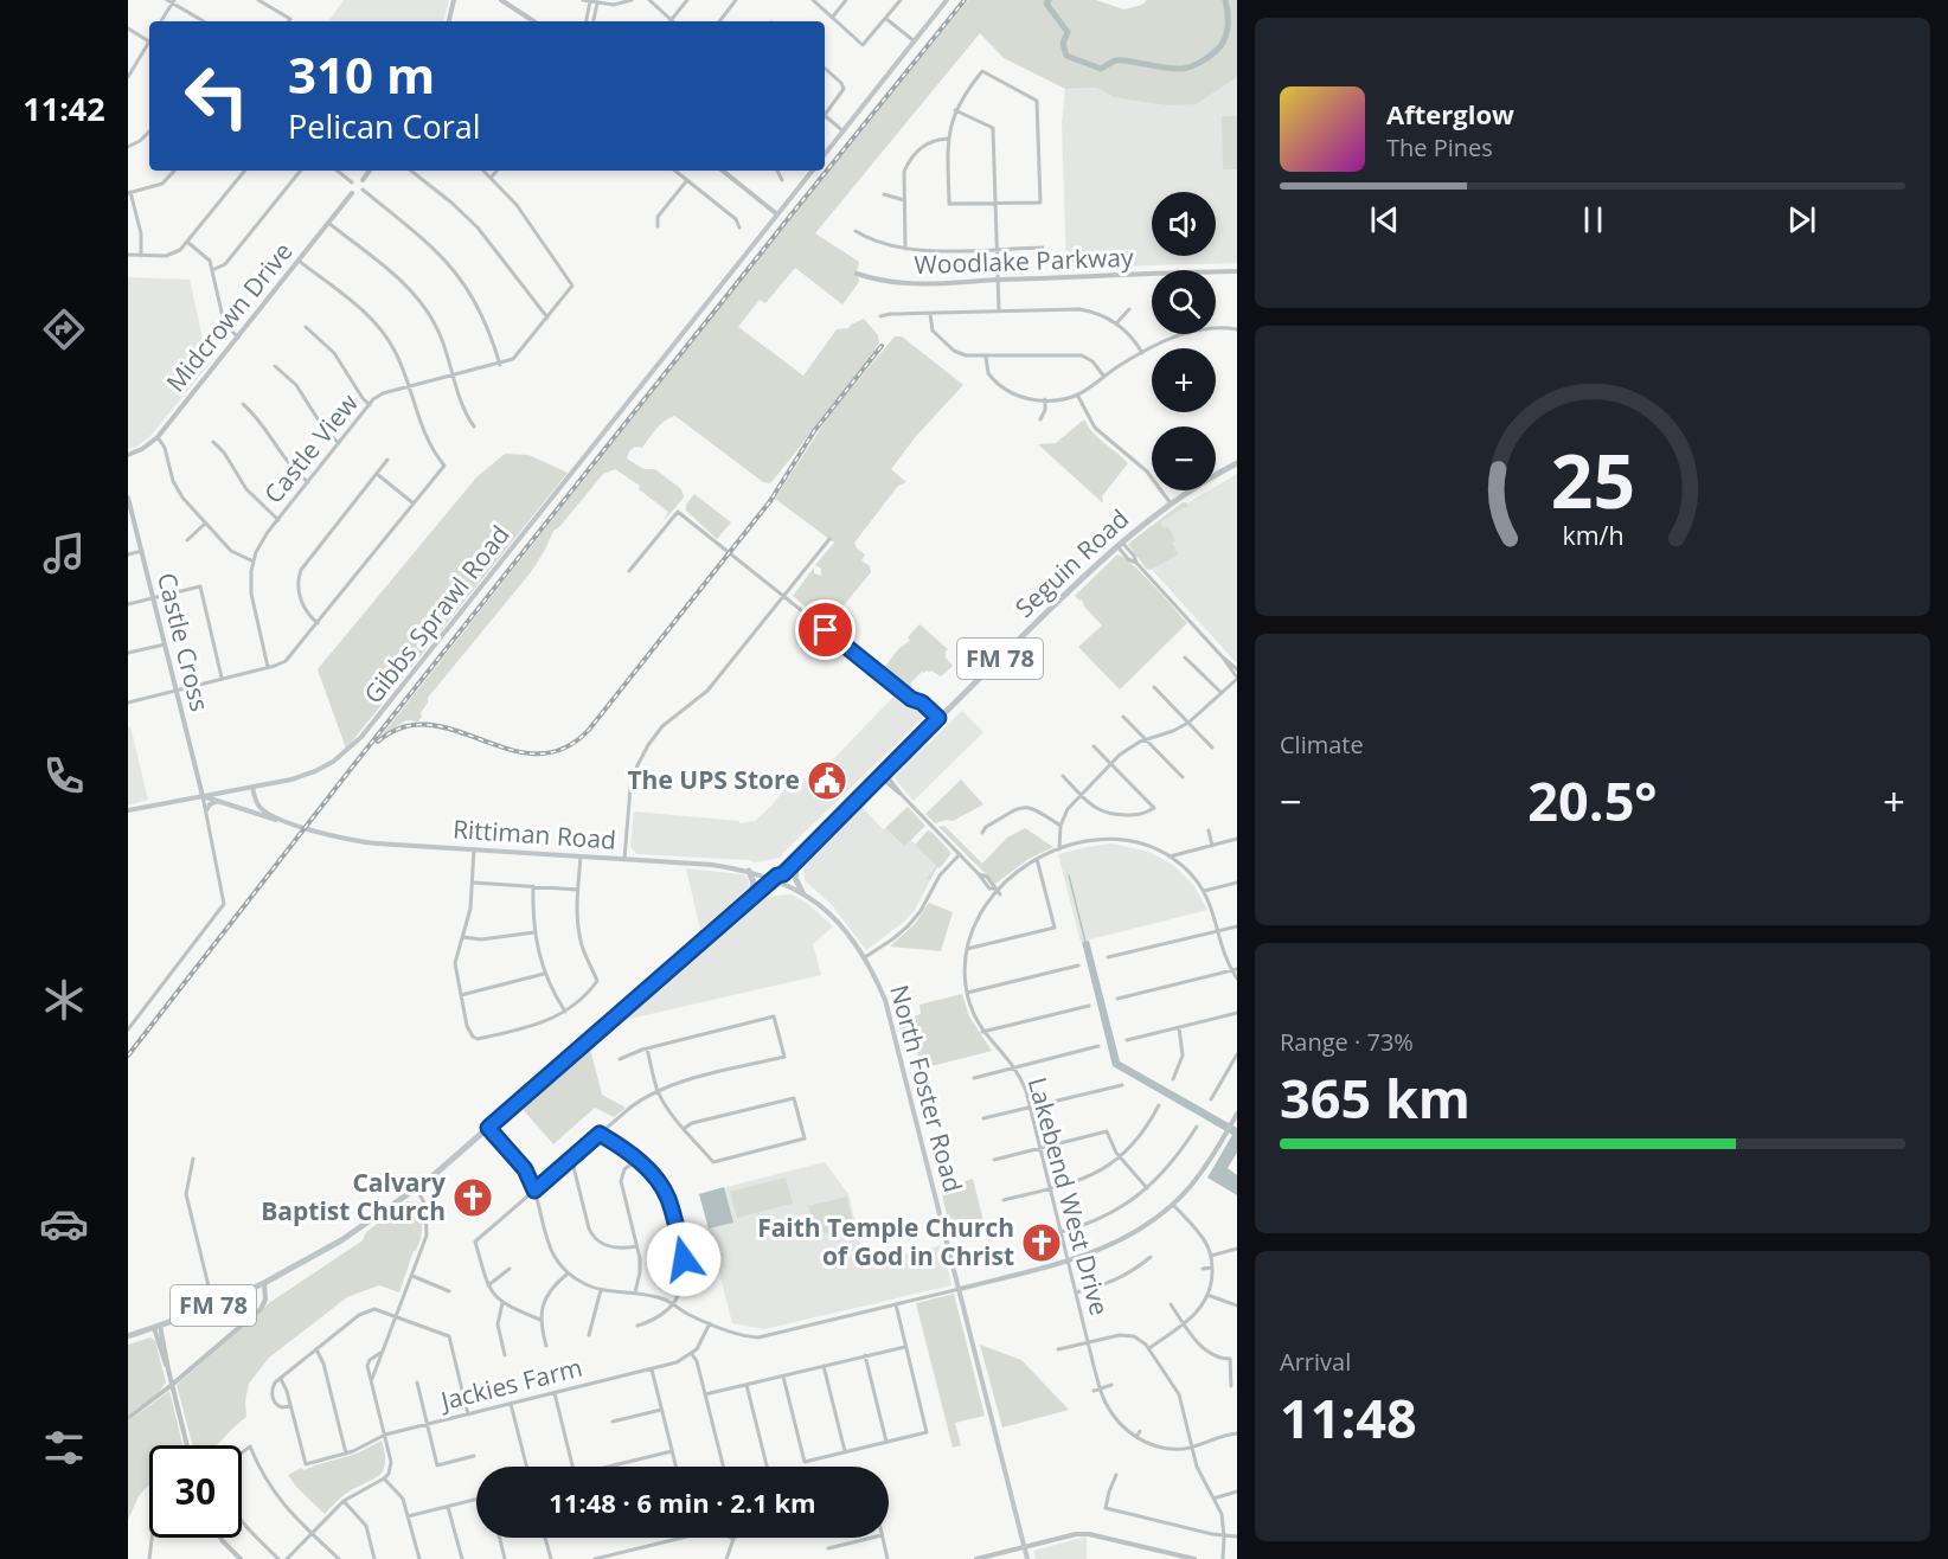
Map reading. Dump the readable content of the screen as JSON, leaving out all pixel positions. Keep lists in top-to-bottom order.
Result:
{
  "streets": {
    "main road": [
      "Seguin Road",
      "Gibbs Sprawl Road",
      "FM 78",
      "Rittiman Road",
      "North Foster Road"
    ],
    "street": [
      "Woodlake Parkway",
      "Midcrown Drive",
      "Castle View",
      "Castle Cross",
      "Lakebend West Drive",
      "Jackies Farm"
    ]
  },
  "crossings": [
    ["Seguin Road", "Rittiman Road"],
    ["Seguin Road", "North Foster Road"],
    ["Gibbs Sprawl Road", "Castle Cross"],
    ["Gibbs Sprawl Road", "Rittiman Road"],
    ["Castle Cross", "Rittiman Road"],
    ["Rittiman Road", "North Foster Road"]
  ],
  "places": {
    "public building": ["The UPS Store"],
    "church": ["Calvary Baptist Church", "Faith Temple Church of God in Christ"]
  },
  "page": {
    "tabs": "11:42",
    "turn": ["310 m", "Pelican Coral"],
    "song": ["Afterglow", "The Pines"],
    "map_buttons": ["+", "−"],
    "tile": [
      "Climate",
      ["Range · 73%", "365 km"],
      ["Arrival", "11:48"]
    ],
    "heat": ["−", "20.5°", "+"],
    "limit": "30",
    "trip": "11:48 · 6 min · 2.1 km",
    "gauge": ["25", "km/h"]
  }
}
